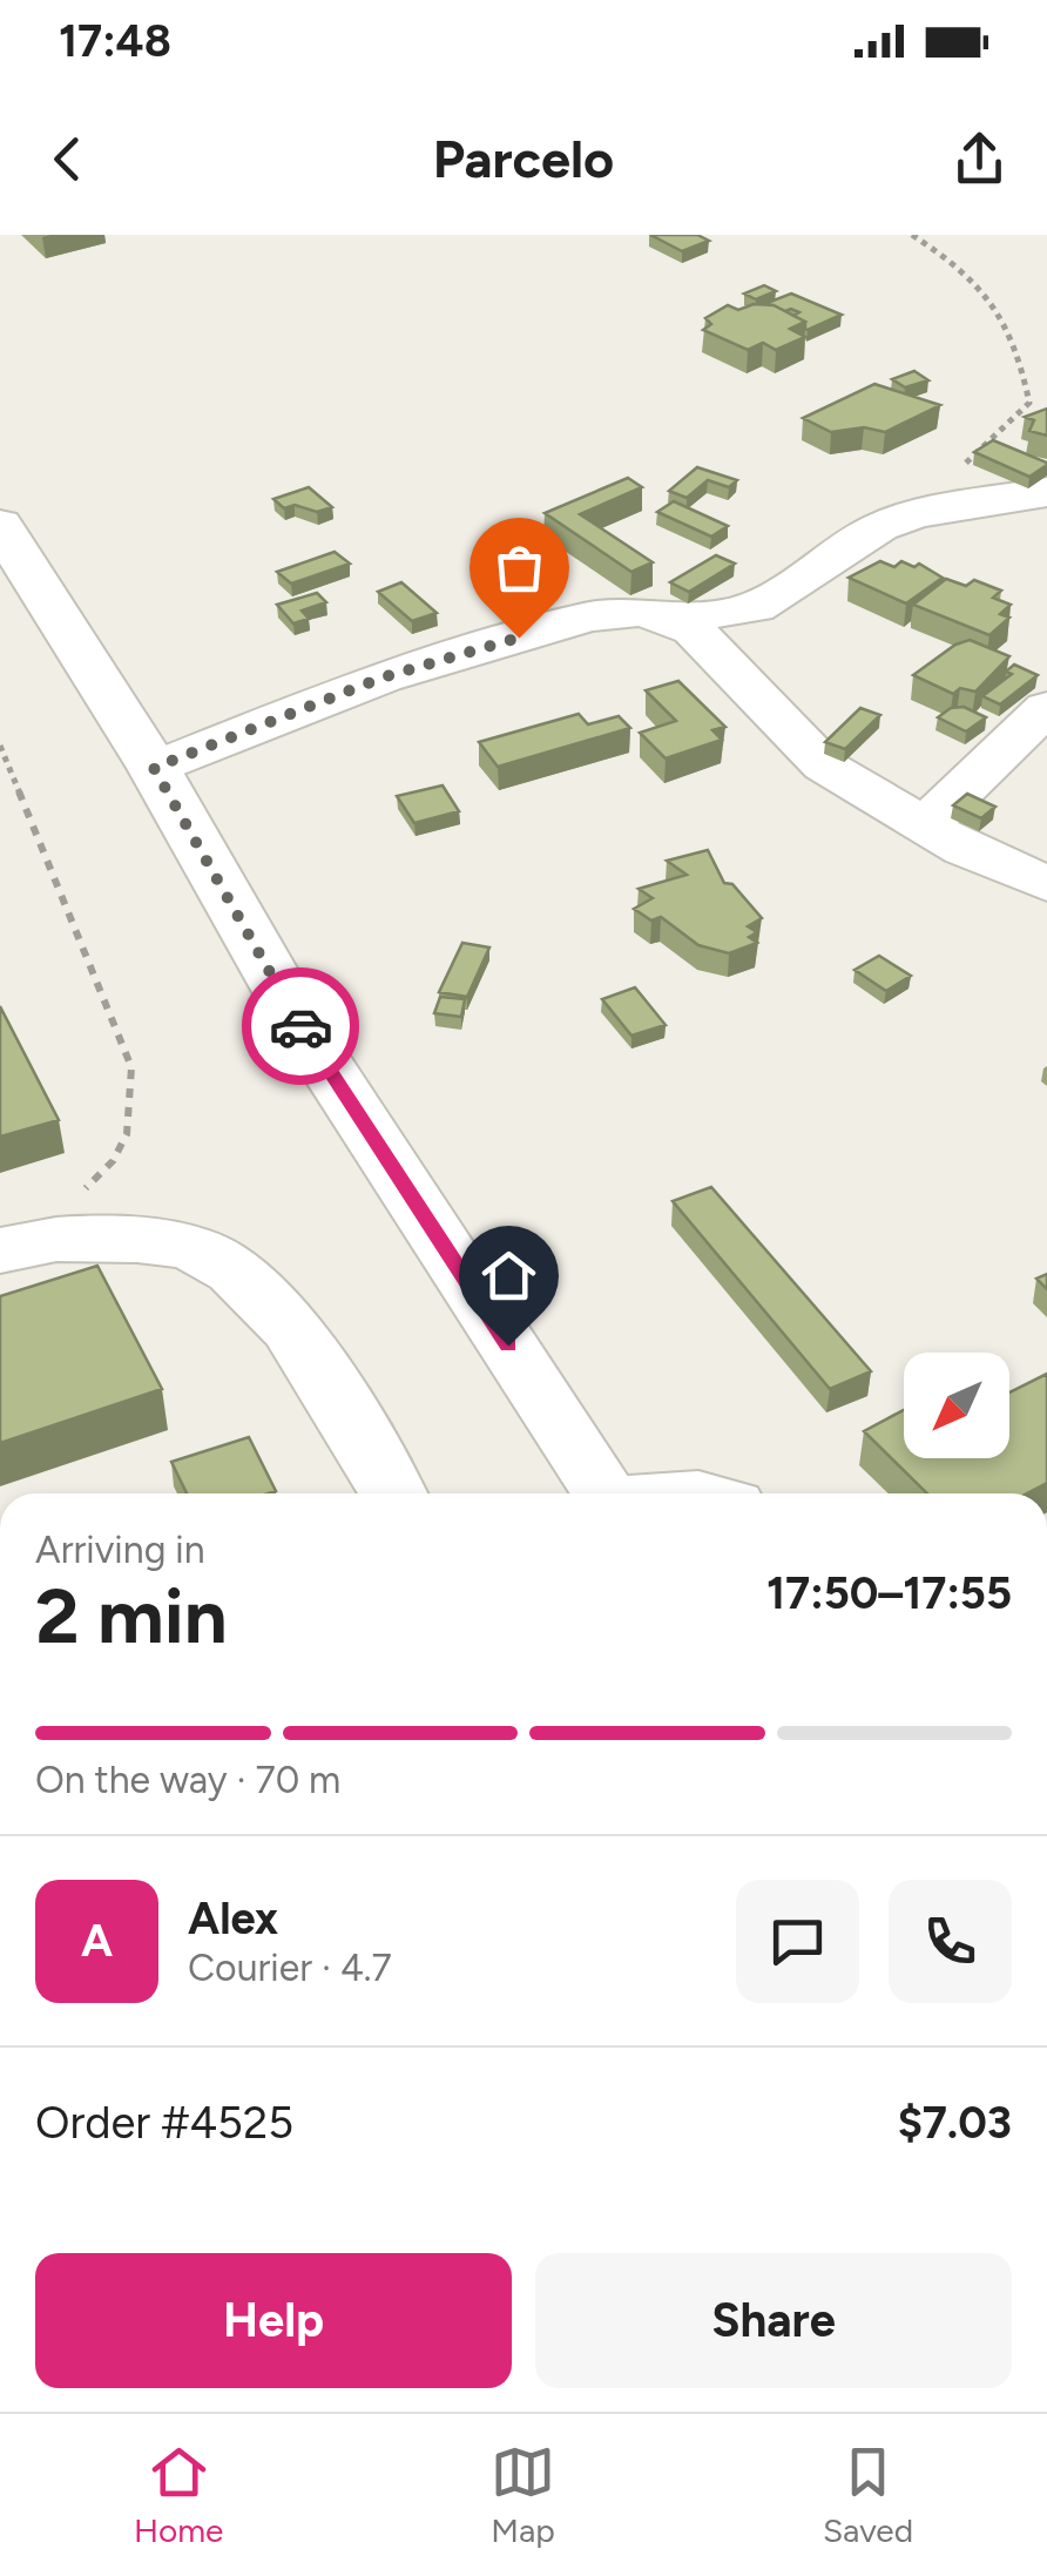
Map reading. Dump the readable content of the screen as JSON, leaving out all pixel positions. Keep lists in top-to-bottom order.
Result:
{
  "north": "bottom left",
  "page": {
    "status": "17:48",
    "header": "Parcelo",
    "heading": ["2 min", "Arriving in", "17:50–17:55"],
    "panel": [
      "Alex",
      "Courier · 4.7",
      "Order #4525",
      "$7.03"
    ],
    "bar": "On the way · 70 m",
    "round": "A",
    "buttons": ["Help", "Share"],
    "tabs": ["Home", "Map", "Saved"]
  }
}
